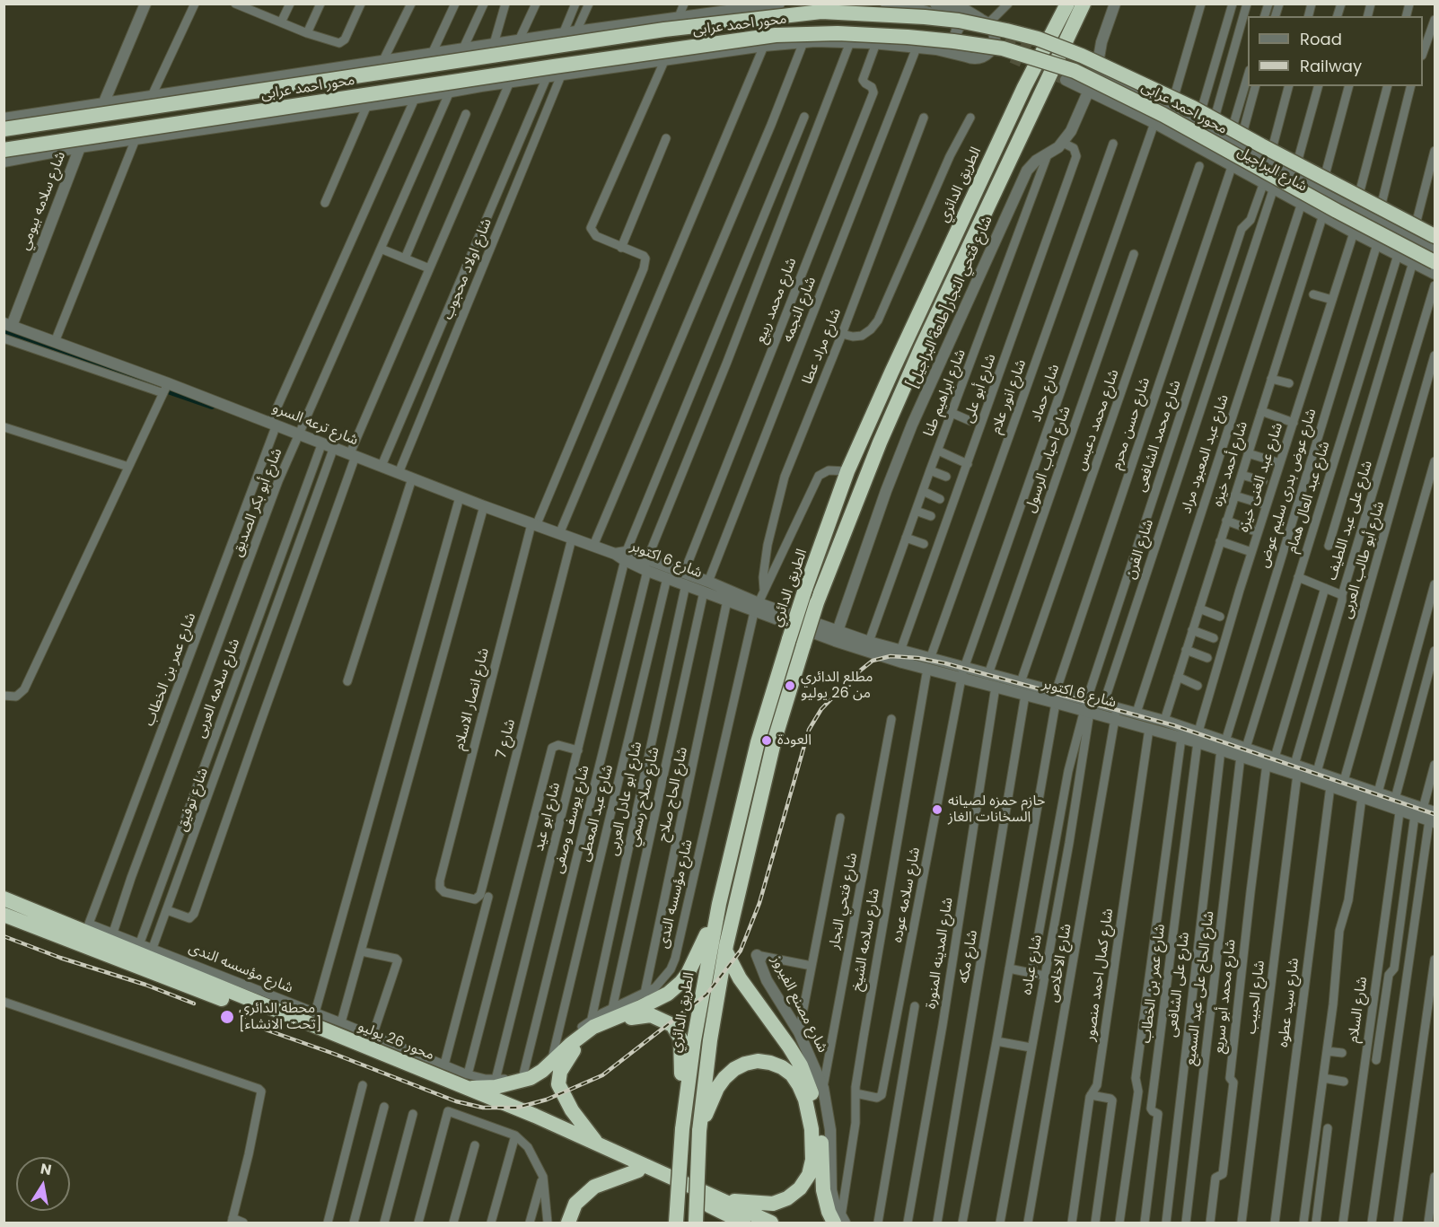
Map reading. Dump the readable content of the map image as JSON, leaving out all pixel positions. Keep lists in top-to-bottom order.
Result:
{
  "streets": {
    "highway": ["محور احمد عرابى", "الطريق الدائري", "محور 26 يوليو"],
    "street": [
      "شارع البراجيل",
      "شارع سلامه بيومي",
      "شارع اولاد محجوب",
      "شارع محمد ربيع",
      "شارع فتحي النجار[طلعة البراجيل]",
      "شارع النجمه",
      "شارع مراد عطا",
      "شارع أبو على",
      "شارع ابراهيم طنا",
      "شارع حماد",
      "شارع انور علام",
      "شارع محمد دعبس",
      "شارع حسن محرم",
      "شارع ترعه السرو",
      "شارع محمد الشافعى",
      "شارع عبد المعبود مراد",
      "شارع احباب الرسول",
      "شارع أحمد خيزه",
      "شارع عبد الغنى خيزه",
      "شارع عوض بدرى سليم عوض",
      "شارع عبد العال همام",
      "شارع أبو بكر الصديق",
      "شارع على عبد اللطيف",
      "شارع الفرن",
      "شارع 6 اكتوبر",
      "شارع أبو طالب العربى",
      "شارع عمر بن الخطاب",
      "شارع سلامه العربى",
      "شارع انصار الاسلام",
      "شارع 7",
      "شارع الحاج صلاح",
      "شارع صلاح رسمي",
      "شارع ابو عادل العربى",
      "شارع توفيق",
      "شارع عبد المعطى",
      "شارع ابو عيد",
      "شارع يوسف وصفى",
      "شارع مؤسسه الندى",
      "شارع سلامه عوده",
      "شارع فتحي النجار",
      "شارع سلامه الشيخ",
      "شارع المدينه المنورة",
      "شارع مكه",
      "شارع الاخلاص",
      "شارع عباده",
      "شارع كمال احمد منصور",
      "شارع على الشافعى",
      "شارع الحاج على عبد السميع",
      "شارع محمد أبو سريع",
      "شارع الحبيب",
      "شارع سيد عطوه",
      "شارع مصنع الفيروز",
      "شارع السلام"
    ]
  },
  "crossings": [
    ["محور احمد عرابى", "شارع البراجيل"],
    ["شارع البراجيل", "شارع فتحي النجار[طلعة البراجيل]"],
    ["شارع البراجيل", "شارع حماد"],
    ["شارع البراجيل", "شارع حسن محرم"],
    ["شارع البراجيل", "شارع محمد الشافعى"],
    ["شارع البراجيل", "شارع عبد المعبود مراد"],
    ["شارع البراجيل", "شارع أحمد خيزه"],
    ["شارع البراجيل", "شارع عبد الغنى خيزه"],
    ["شارع البراجيل", "شارع عوض بدرى سليم عوض"],
    ["شارع البراجيل", "شارع عبد العال همام"],
    ["شارع البراجيل", "شارع الفرن"],
    ["الطريق الدائري", "شارع مؤسسه الندى"],
    ["شارع سلامه بيومي", "شارع ترعه السرو"],
    ["شارع اولاد محجوب", "شارع ترعه السرو"],
    ["شارع محمد ربيع", "شارع 6 اكتوبر"],
    ["شارع فتحي النجار[طلعة البراجيل]", "شارع أبو على"],
    ["شارع فتحي النجار[طلعة البراجيل]", "شارع ابراهيم طنا"],
    ["شارع فتحي النجار[طلعة البراجيل]", "شارع 6 اكتوبر"],
    ["شارع النجمه", "شارع 6 اكتوبر"],
    ["شارع النجمه", "شارع صلاح رسمي"],
    ["شارع مراد عطا", "شارع مؤسسه الندى"],
    ["شارع أبو على", "شارع 6 اكتوبر"],
    ["شارع ابراهيم طنا", "شارع 6 اكتوبر"],
    ["شارع حماد", "شارع 6 اكتوبر"],
    ["شارع حماد", "شارع سلامه عوده"],
    ["شارع انور علام", "شارع 6 اكتوبر"],
    ["شارع انور علام", "شارع سلامه الشيخ"],
    ["شارع محمد دعبس", "شارع 6 اكتوبر"],
    ["شارع حسن محرم", "شارع 6 اكتوبر"],
    ["شارع ترعه السرو", "شارع أبو بكر الصديق"],
    ["شارع ترعه السرو", "شارع 6 اكتوبر"],
    ["شارع ترعه السرو", "شارع عمر بن الخطاب"],
    ["شارع ترعه السرو", "شارع سلامه العربى"],
    ["شارع ترعه السرو", "شارع انصار الاسلام"],
    ["شارع ترعه السرو", "شارع 7"],
    ["شارع ترعه السرو", "شارع توفيق"],
    ["شارع ترعه السرو", "شارع ابو عيد"],
    ["شارع محمد الشافعى", "شارع الفرن"],
    ["شارع محمد الشافعى", "شارع 6 اكتوبر"],
    ["شارع محمد الشافعى", "شارع عباده"],
    ["شارع عبد المعبود مراد", "شارع 6 اكتوبر"],
    ["شارع احباب الرسول", "شارع 6 اكتوبر"],
    ["شارع أحمد خيزه", "شارع 6 اكتوبر"],
    ["شارع عبد الغنى خيزه", "شارع 6 اكتوبر"],
    ["شارع عبد الغنى خيزه", "شارع عمر بن الخطاب"],
    ["شارع عوض بدرى سليم عوض", "شارع 6 اكتوبر"],
    ["شارع عوض بدرى سليم عوض", "شارع على الشافعى"],
    ["شارع عبد العال همام", "شارع 6 اكتوبر"],
    ["شارع عبد العال همام", "شارع الحاج على عبد السميع"],
    ["شارع أبو بكر الصديق", "شارع مؤسسه الندى"],
    ["شارع على عبد اللطيف", "شارع 6 اكتوبر"],
    ["شارع على عبد اللطيف", "شارع الحبيب"],
    ["شارع الفرن", "شارع 6 اكتوبر"],
    ["شارع 6 اكتوبر", "شارع أبو طالب العربى"],
    ["شارع 6 اكتوبر", "شارع عمر بن الخطاب"],
    ["شارع 6 اكتوبر", "شارع الحاج صلاح"],
    ["شارع 6 اكتوبر", "شارع صلاح رسمي"],
    ["شارع 6 اكتوبر", "شارع ابو عادل العربى"],
    ["شارع 6 اكتوبر", "شارع عبد المعطى"],
    ["شارع 6 اكتوبر", "شارع ابو عيد"],
    ["شارع 6 اكتوبر", "شارع يوسف وصفى"],
    ["شارع 6 اكتوبر", "شارع مؤسسه الندى"],
    ["شارع 6 اكتوبر", "شارع سلامه عوده"],
    ["شارع 6 اكتوبر", "شارع سلامه الشيخ"],
    ["شارع 6 اكتوبر", "شارع المدينه المنورة"],
    ["شارع 6 اكتوبر", "شارع مكه"],
    ["شارع 6 اكتوبر", "شارع الاخلاص"],
    ["شارع 6 اكتوبر", "شارع عباده"],
    ["شارع 6 اكتوبر", "شارع كمال احمد منصور"],
    ["شارع 6 اكتوبر", "شارع على الشافعى"],
    ["شارع 6 اكتوبر", "شارع الحاج على عبد السميع"],
    ["شارع 6 اكتوبر", "شارع محمد أبو سريع"],
    ["شارع 6 اكتوبر", "شارع الحبيب"],
    ["شارع 6 اكتوبر", "شارع سيد عطوه"],
    ["شارع 6 اكتوبر", "شارع السلام"],
    ["شارع عمر بن الخطاب", "شارع مؤسسه الندى"],
    ["شارع سلامه العربى", "شارع مؤسسه الندى"],
    ["شارع انصار الاسلام", "شارع 7"],
    ["شارع الحاج صلاح", "شارع مؤسسه الندى"],
    ["شارع صلاح رسمي", "شارع مؤسسه الندى"],
    ["شارع ابو عادل العربى", "شارع مؤسسه الندى"],
    ["شارع توفيق", "شارع مؤسسه الندى"],
    ["شارع عبد المعطى", "شارع مؤسسه الندى"],
    ["شارع ابو عيد", "شارع مؤسسه الندى"],
    ["شارع يوسف وصفى", "شارع مؤسسه الندى"],
    ["شارع مؤسسه الندى", "محور 26 يوليو"],
    ["شارع سلامه عوده", "شارع سلامه الشيخ"],
    ["شارع فتحي النجار", "شارع مصنع الفيروز"],
    ["شارع سلامه الشيخ", "شارع مصنع الفيروز"]
  ],
  "places": [
    "مطلع الدائري من 26 يوليو",
    "العودة",
    "حازم حمزه لصيانه السخانات الغاز",
    "محطة الدائري [تحت الانشاء]"
  ],
  "legend": ["Road", "Railway"],
  "north": "top"
}
